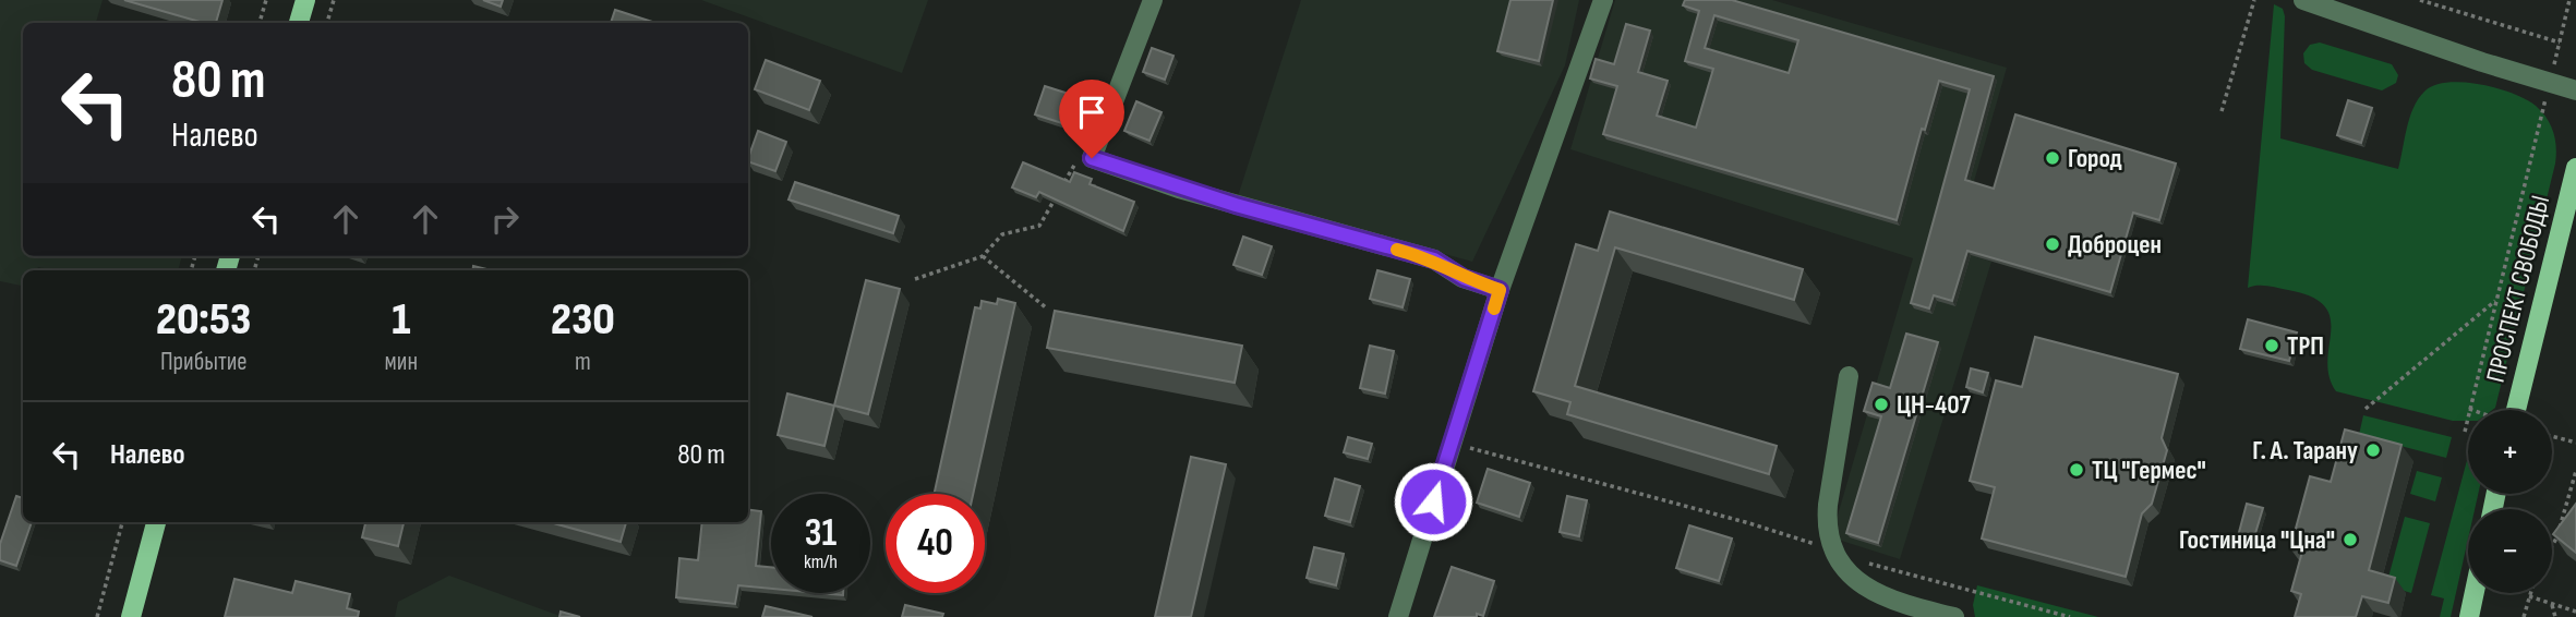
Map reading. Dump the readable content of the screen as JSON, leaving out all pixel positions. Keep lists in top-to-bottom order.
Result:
{
  "streets": {
    "main road": ["ПРОСПЕКТ СВОБОДЫ"]
  },
  "places": [
    "Город",
    "Доброцен",
    "ТРП",
    "ЦН-407",
    "Г. А. Тарану",
    "ТЦ \"Гермес\"",
    "Гостиница \"Цна\""
  ],
  "page": {
    "turn": ["80 m", "Налево"],
    "eta": [
      "20:53",
      "Прибытие",
      "1",
      "мин",
      "230",
      "m"
    ],
    "list": [
      {
        "name": "Налево",
        "value": "80 m"
      }
    ],
    "map_buttons": ["+", "−"],
    "speed": "31 km/h",
    "limit": "40"
  }
}
